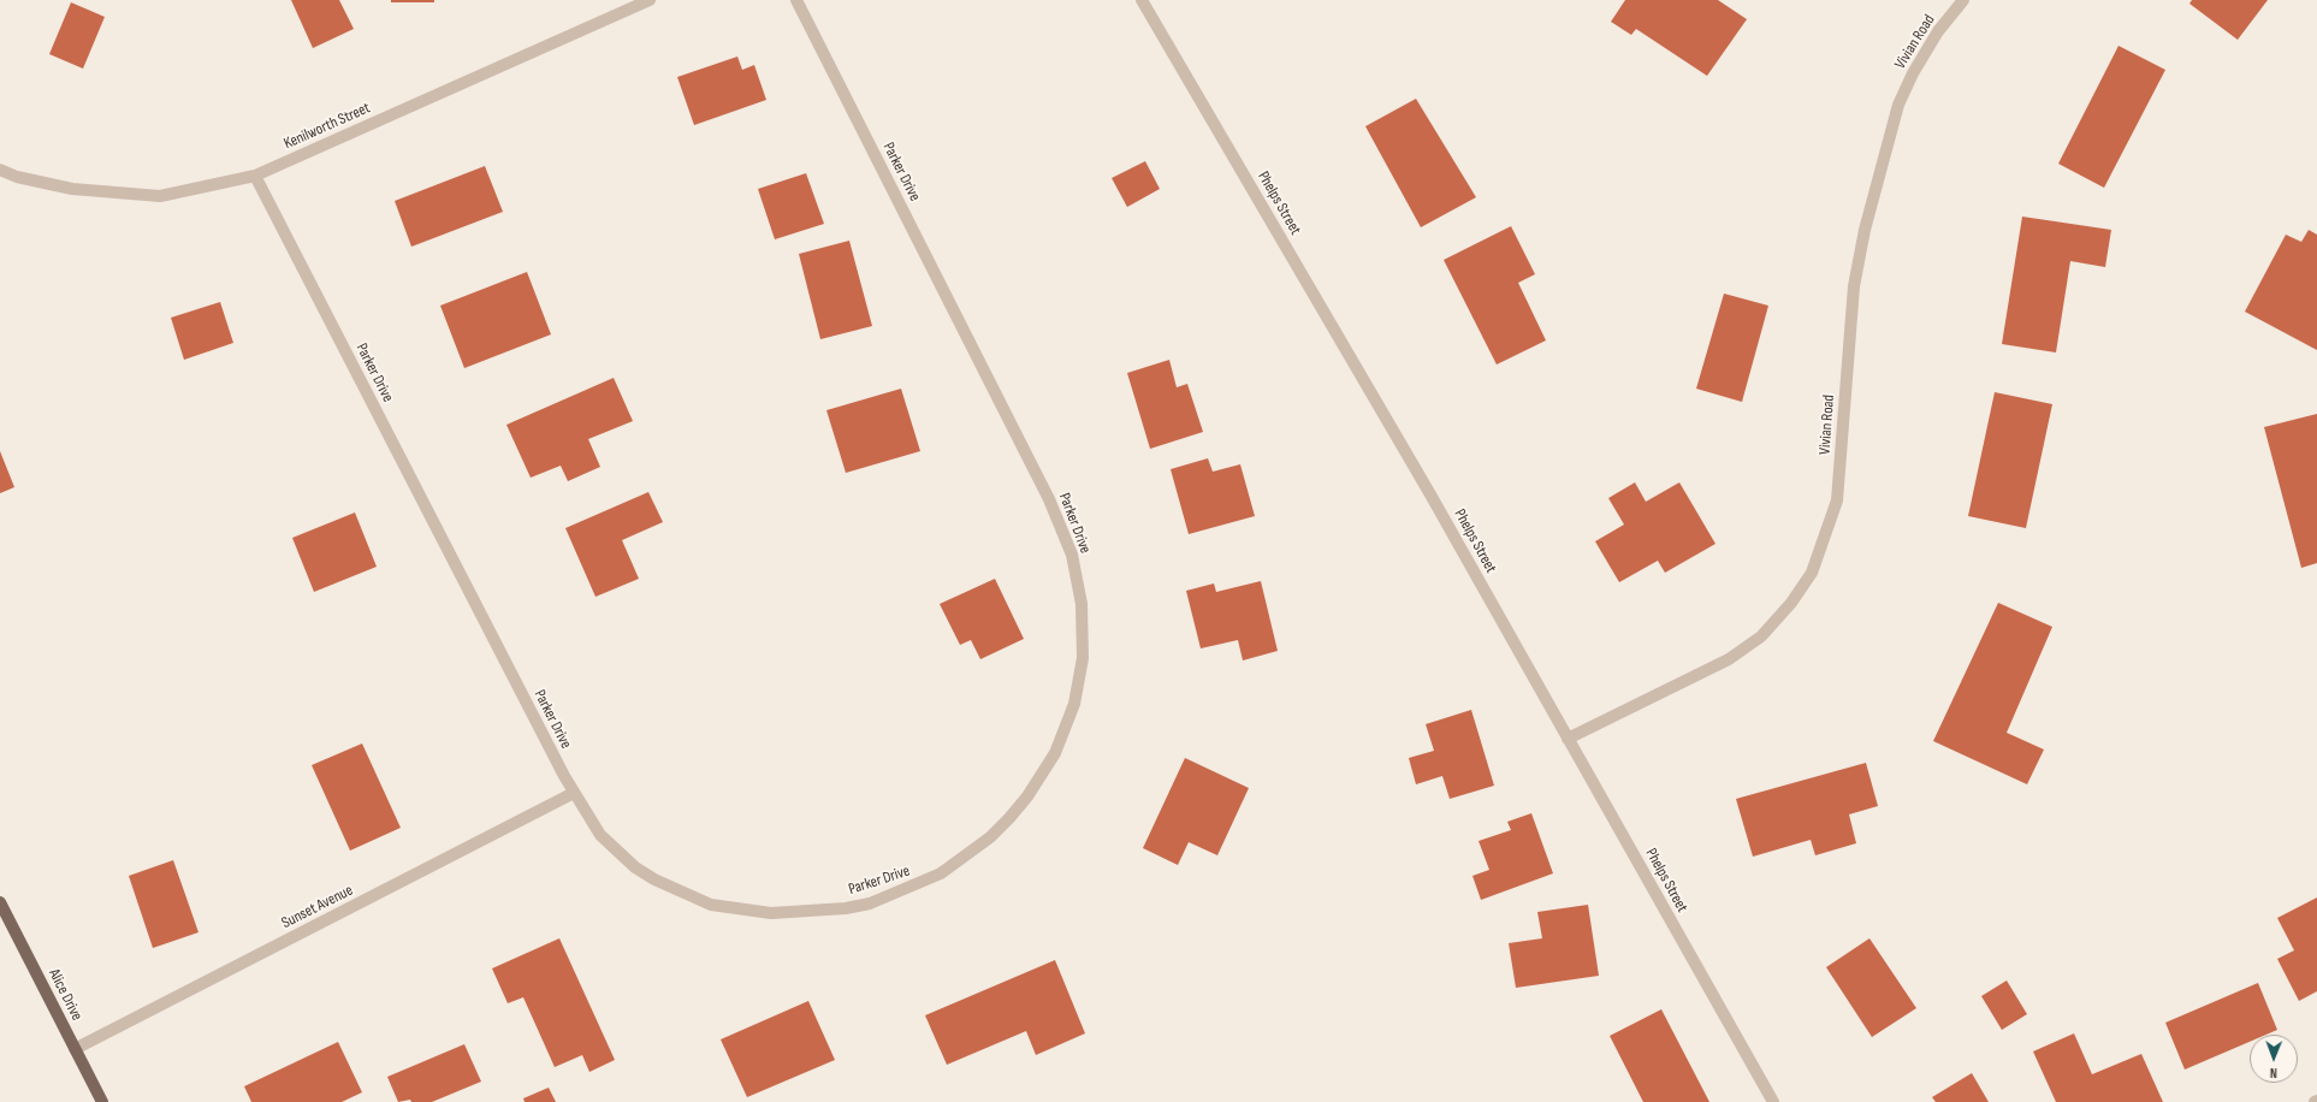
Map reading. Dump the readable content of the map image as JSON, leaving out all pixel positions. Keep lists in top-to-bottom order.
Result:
{
  "streets": {
    "main road": ["Alice Drive"],
    "street": [
      "Vivian Road",
      "Kenilworth Street",
      "Parker Drive",
      "Phelps Street",
      "Sunset Avenue"
    ]
  },
  "crossings": [
    ["Vivian Road", "Phelps Street"],
    ["Kenilworth Street", "Parker Drive"],
    ["Parker Drive", "Sunset Avenue"],
    ["Sunset Avenue", "Alice Drive"]
  ],
  "north": "bottom"
}
